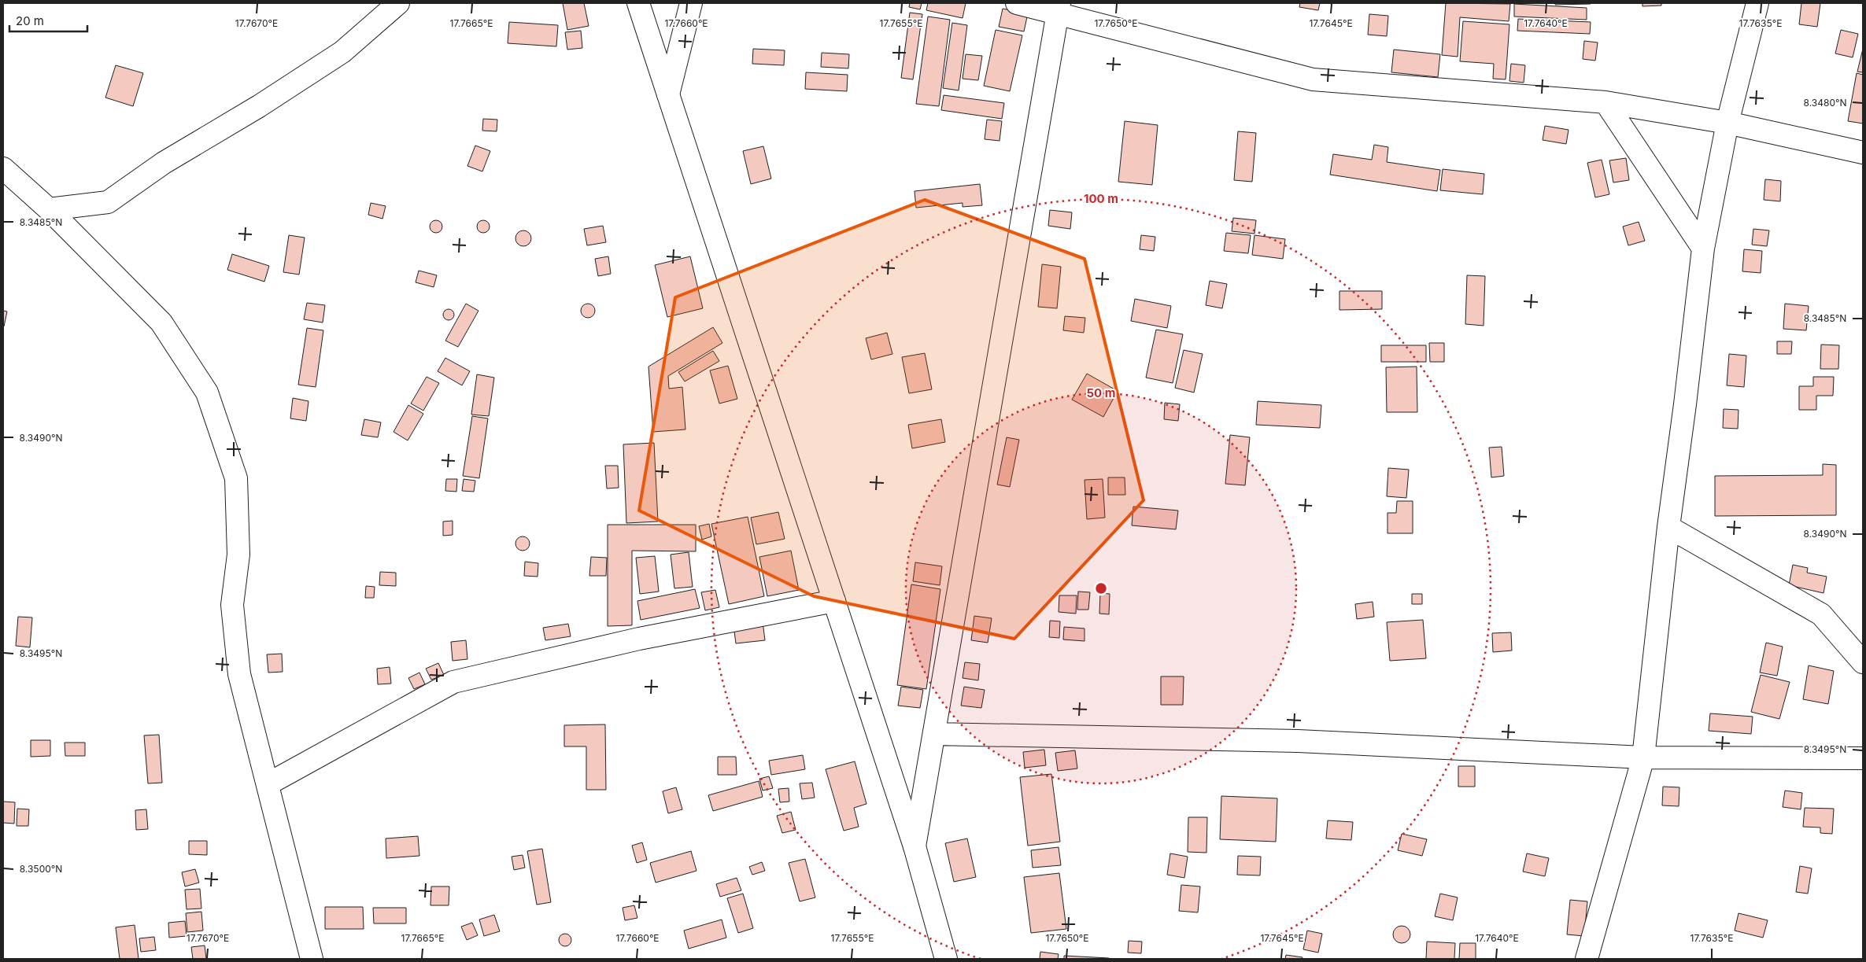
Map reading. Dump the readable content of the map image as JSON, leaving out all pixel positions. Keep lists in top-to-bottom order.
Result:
{
  "scale_bar": "20 m",
  "coordinates": [
    "17.7670°E",
    "17.7665°E",
    "17.7660°E",
    "17.7655°E",
    "17.7650°E",
    "17.7645°E",
    "17.7640°E",
    "17.7635°E",
    "8.3480°N",
    "8.3485°N",
    "8.3490°N",
    "8.3495°N",
    "8.3500°N"
  ],
  "rings": ["100 m", "50 m"]
}
